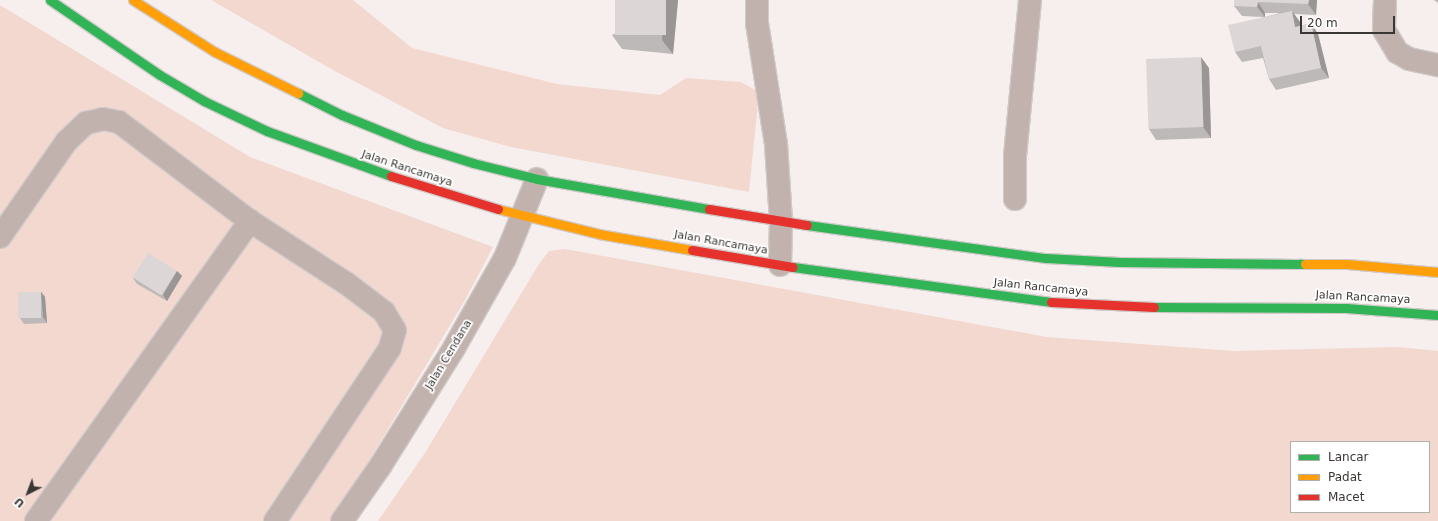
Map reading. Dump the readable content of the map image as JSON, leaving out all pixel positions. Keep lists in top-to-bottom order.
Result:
{
  "streets": {
    "street": ["Jalan Rancamaya", "Jalan Cendana"]
  },
  "crossings": [
    ["Jalan Rancamaya", "Jalan Cendana"]
  ],
  "legend": ["Lancar", "Padat", "Macet"],
  "scale_bar": "20 m",
  "north": "bottom left"
}
